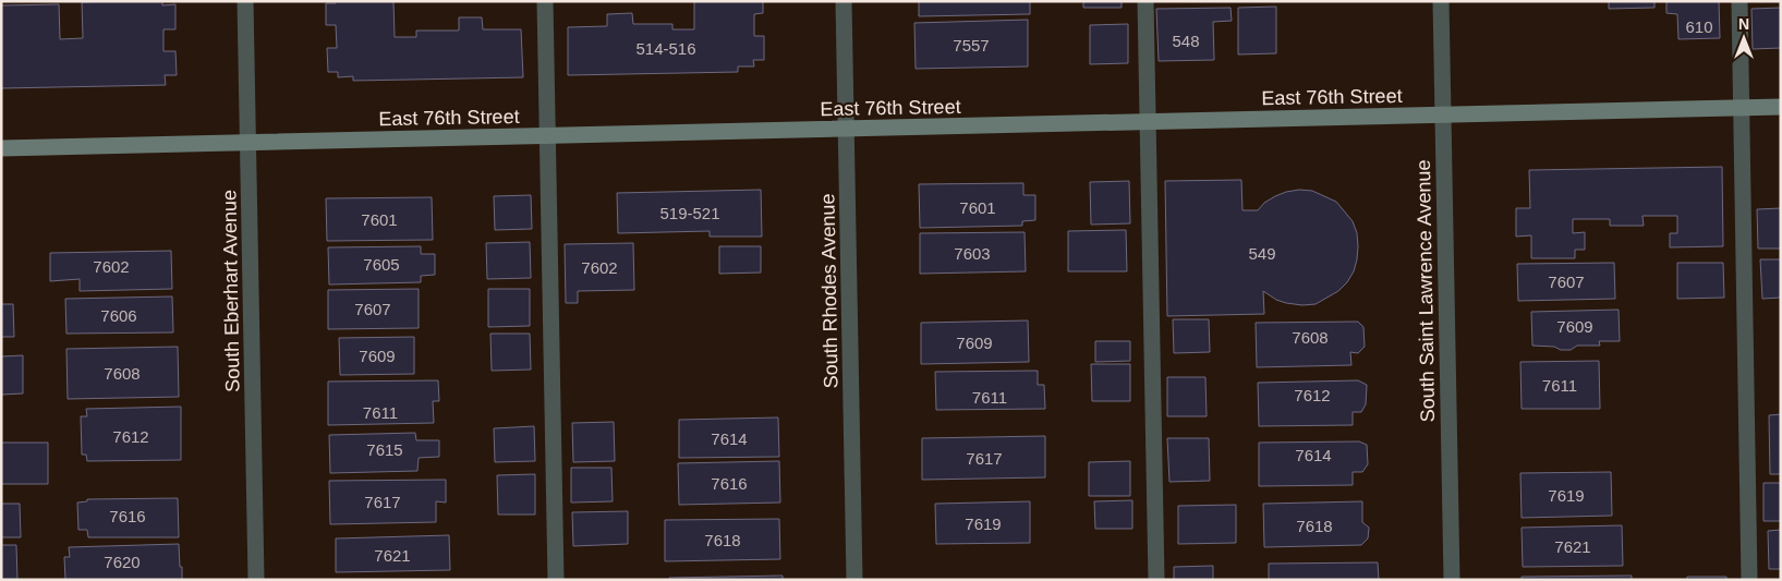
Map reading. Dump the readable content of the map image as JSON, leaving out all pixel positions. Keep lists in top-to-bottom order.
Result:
{
  "streets": {
    "street": [
      "East 76th Street",
      "South Eberhart Avenue",
      "South Rhodes Avenue",
      "South Saint Lawrence Avenue"
    ]
  },
  "crossings": [
    ["East 76th Street", "South Eberhart Avenue"],
    ["East 76th Street", "South Rhodes Avenue"],
    ["East 76th Street", "South Saint Lawrence Avenue"]
  ],
  "house_numbers": [
    "610",
    "548",
    "7557",
    "514-516",
    "7601",
    "519-521",
    "7601",
    "7603",
    "549",
    "7605",
    "7602",
    "7602",
    "7607",
    "7607",
    "7606",
    "7609",
    "7608",
    "7609",
    "7609",
    "7608",
    "7611",
    "7612",
    "7611",
    "7611",
    "7612",
    "7614",
    "7615",
    "7614",
    "7617",
    "7616",
    "7619",
    "7617",
    "7616",
    "7619",
    "7618",
    "7618",
    "7621",
    "7621",
    "7620"
  ],
  "north": "top"
}
